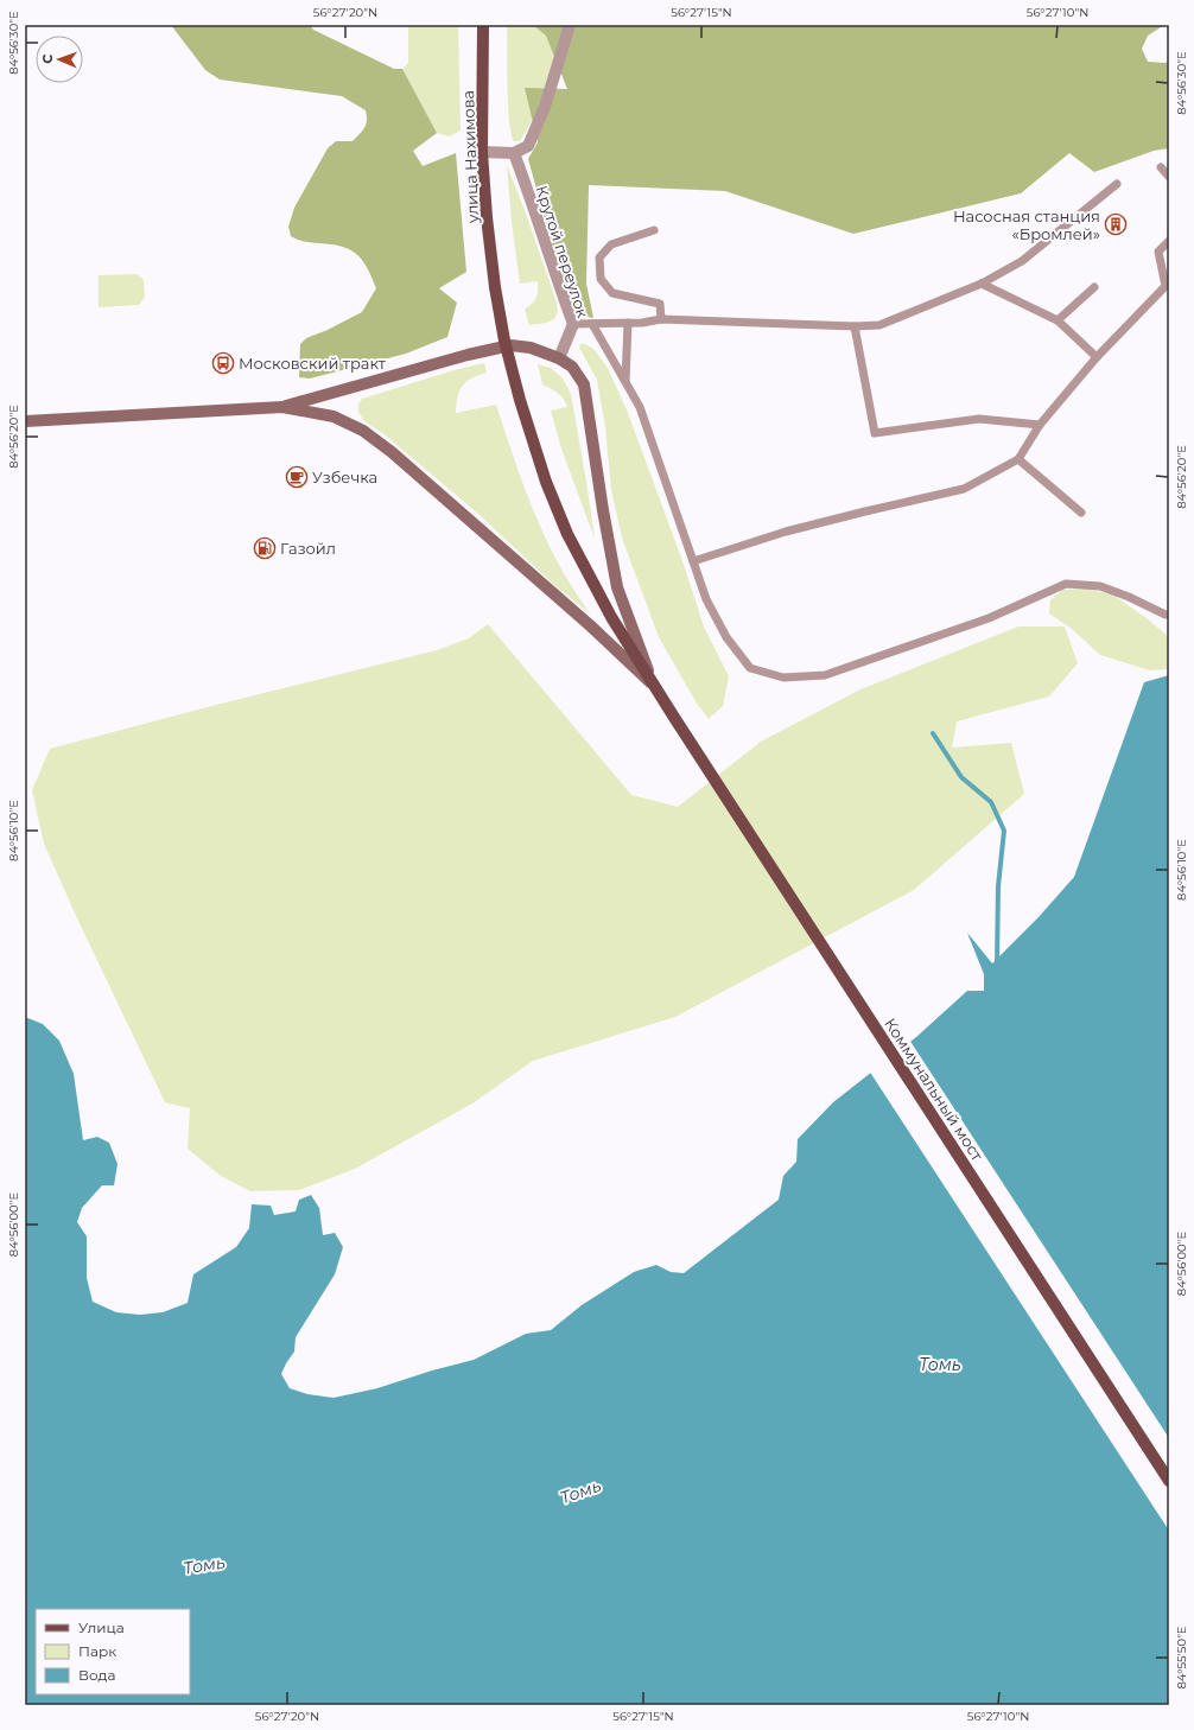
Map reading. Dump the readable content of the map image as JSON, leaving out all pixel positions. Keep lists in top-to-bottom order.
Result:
{
  "streets": {
    "main road": ["улица Нахимова", "Коммунальный мост"],
    "street": ["Крутой переулок"]
  },
  "crossings": [
    ["улица Нахимова", "Коммунальный мост"]
  ],
  "water": ["Томь"],
  "places": {
    "building": ["Насосная станция «Бромлей»"],
    "bus stop": ["Московский тракт"],
    "cafe": ["Узбечка"],
    "fuel station": ["Газойл"]
  },
  "legend": ["Улица", "Парк", "Вода"],
  "north": "left",
  "coordinates": [
    "56°27'20\"N",
    "56°27'15\"N",
    "56°27'10\"N",
    "84°56'30\"E",
    "84°56'20\"E",
    "84°56'10\"E",
    "84°56'00\"E",
    "84°55'50\"E"
  ]
}
